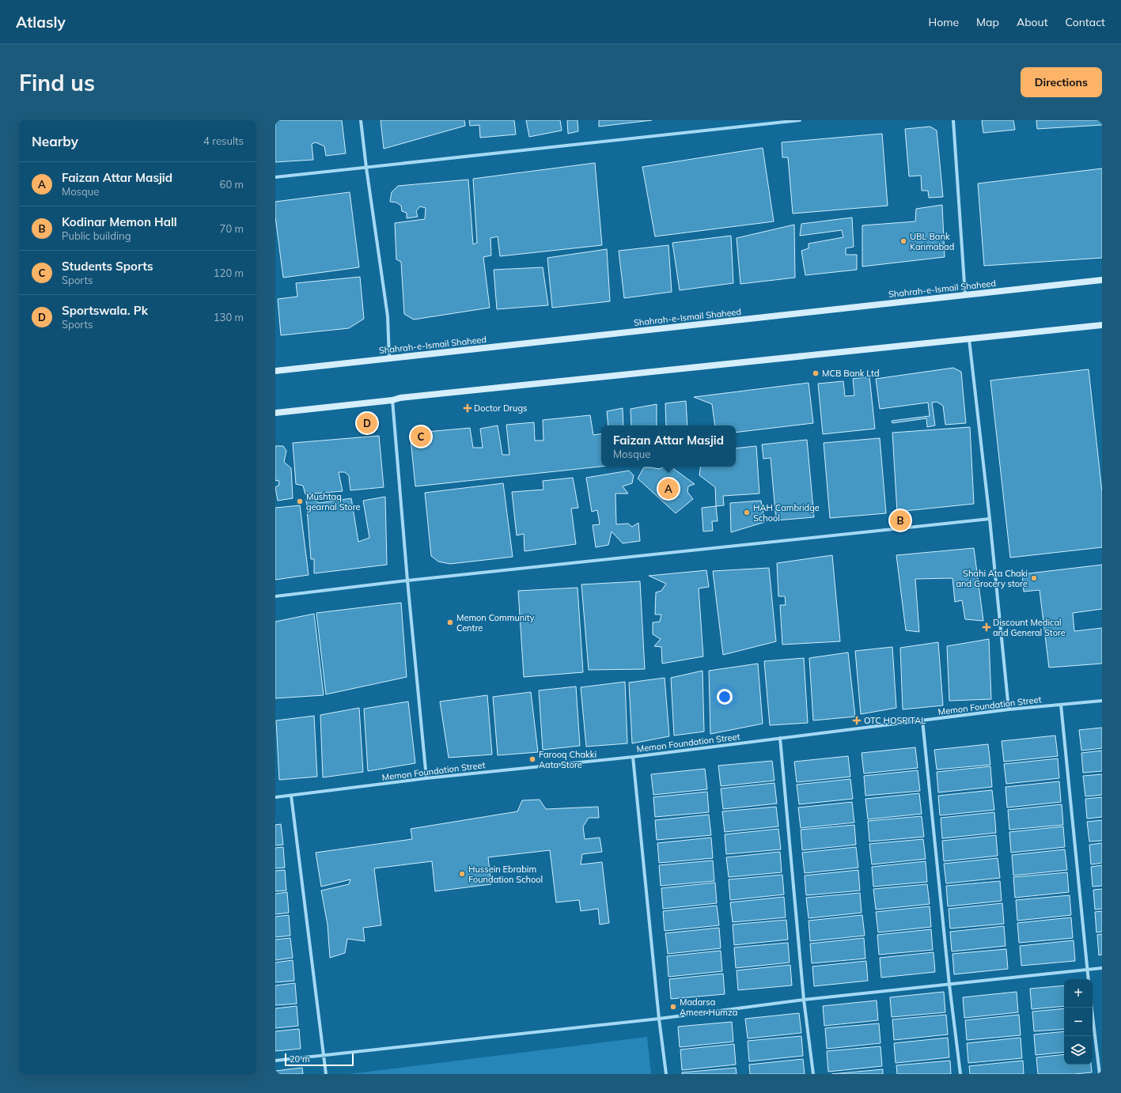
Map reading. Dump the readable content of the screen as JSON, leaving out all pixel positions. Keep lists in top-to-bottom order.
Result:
{
  "streets": {
    "main road": ["Shahrah-e-Ismail Shaheed"],
    "street": ["Memon Foundation Street"]
  },
  "places": {
    "other": [
      "UBL Bank Karimabad",
      "MCB Bank Ltd",
      "Mushtaq gearnal Store",
      "HAH Cambridge School",
      "Shahi Ata Chaki and Grocery store",
      "Memon Community Centre",
      "Farooq Chakki Aata Store",
      "Hussein Ebrabim Foundation School",
      "Madarsa Ameer Humza"
    ],
    "health": ["Doctor Drugs", "Discount Medical and General Store", "OTC HOSPITAL"]
  },
  "scale_bar": "20 m",
  "page": {
    "header": "Atlasly",
    "nav": [
      "Home",
      "Map",
      "About",
      "Contact"
    ],
    "buttons": "Directions",
    "title": "Find us",
    "heading": ["Nearby", "4 results"],
    "list": [
      {
        "mark": "A",
        "name": "Faizan Attar Masjid",
        "note": "Mosque",
        "value": "60 m"
      },
      {
        "mark": "B",
        "name": "Kodinar Memon Hall",
        "note": "Public building",
        "value": "70 m"
      },
      {
        "mark": "C",
        "name": "Students Sports",
        "note": "Sports",
        "value": "120 m"
      },
      {
        "mark": "D",
        "name": "Sportswala. Pk",
        "note": "Sports",
        "value": "130 m"
      }
    ],
    "pins": [
      "D",
      "C",
      "A",
      "B"
    ],
    "popup": ["Faizan Attar Masjid", "Mosque"],
    "map_buttons": ["+", "−"],
    "scale": "20 m"
  }
}
